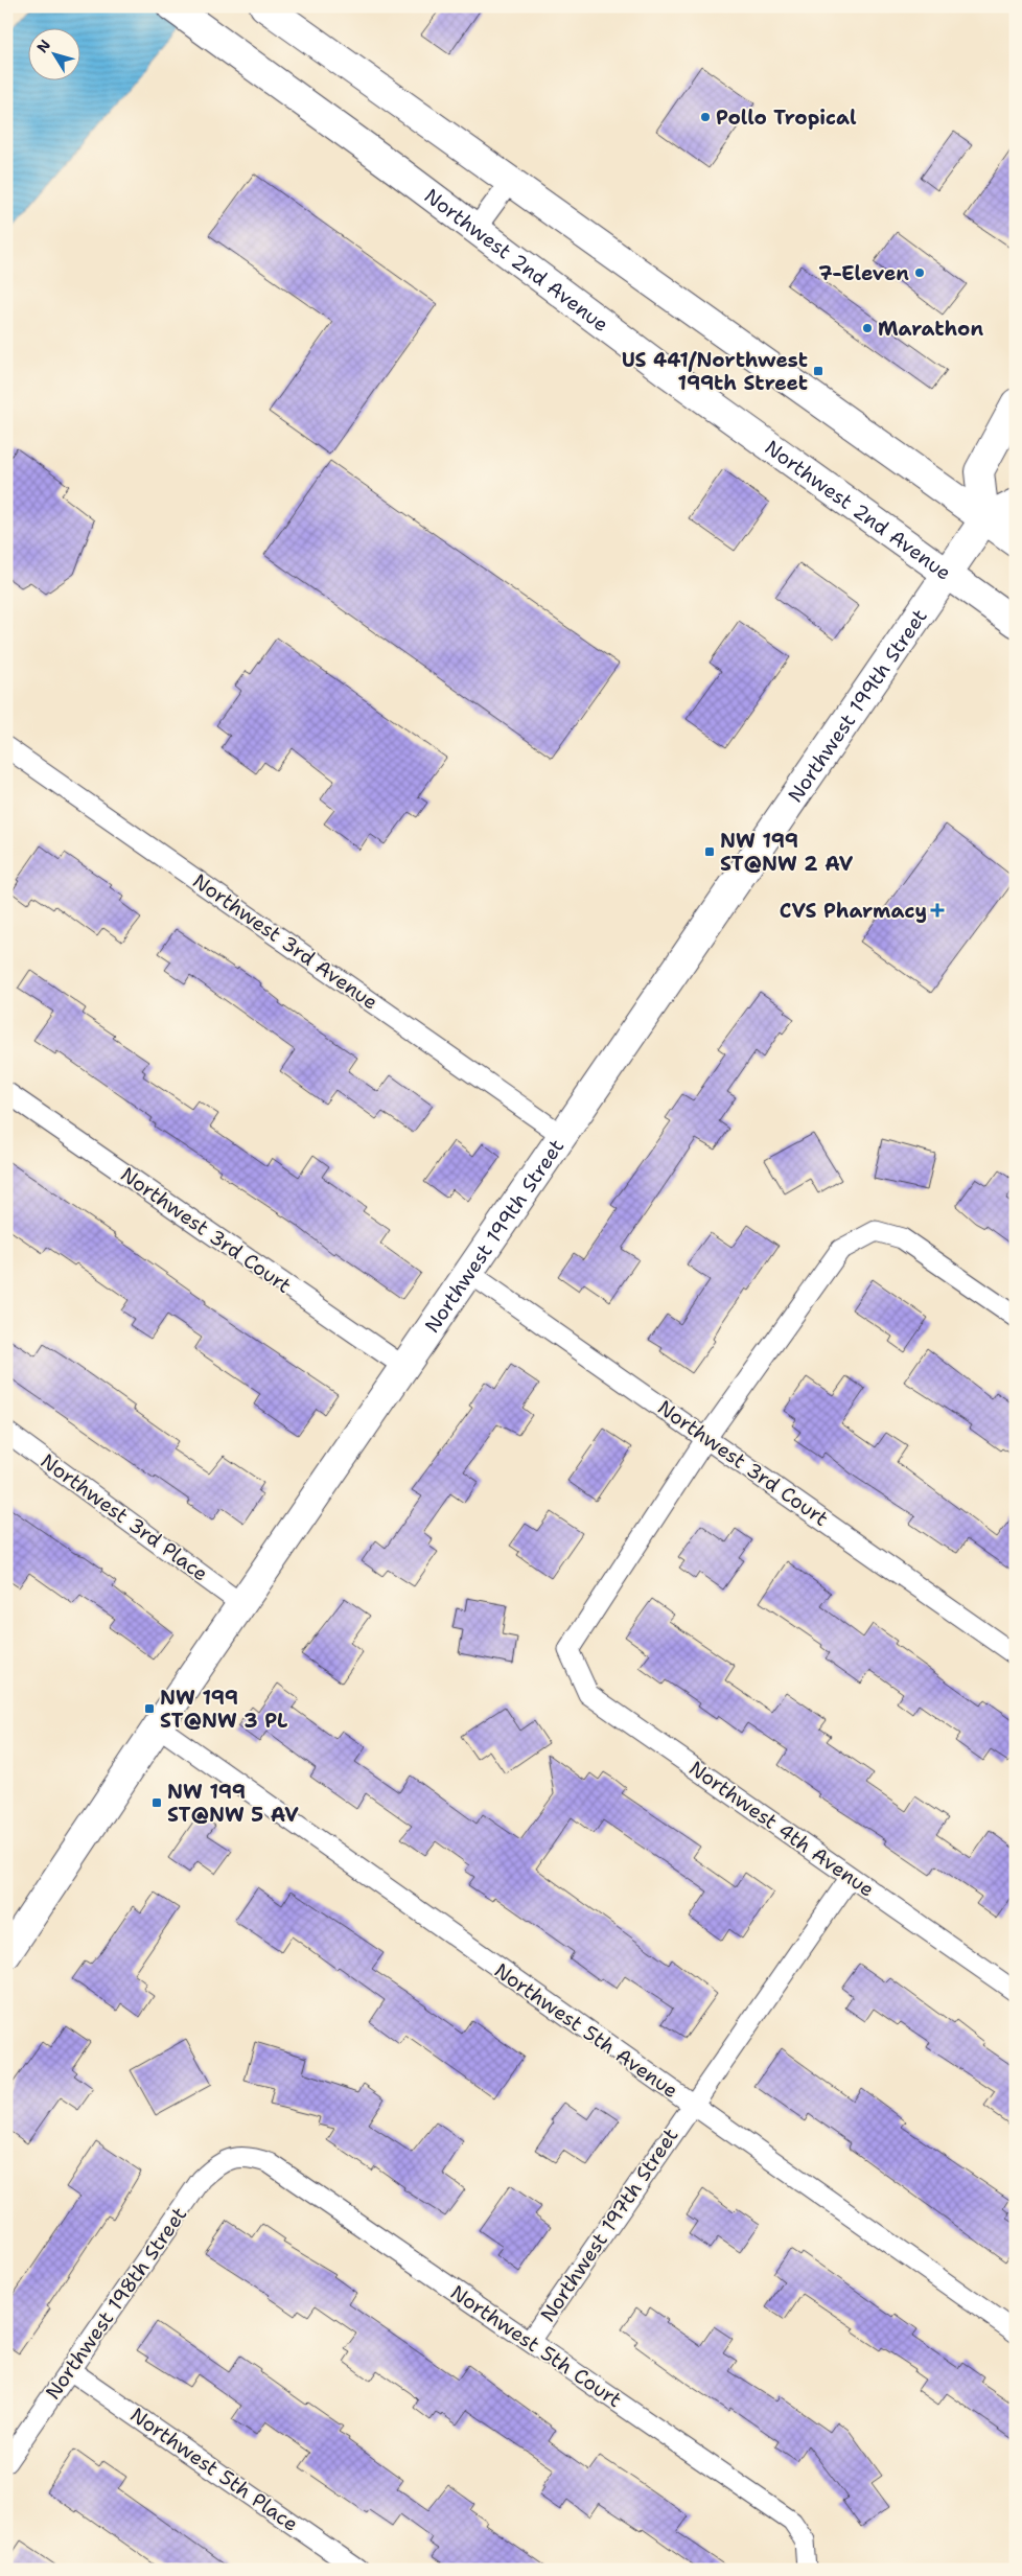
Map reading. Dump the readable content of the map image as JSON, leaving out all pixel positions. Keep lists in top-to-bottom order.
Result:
{
  "streets": {
    "main road": ["Northwest 2nd Avenue", "Northwest 199th Street"],
    "street": [
      "Northwest 3rd Avenue",
      "Northwest 3rd Court",
      "Northwest 3rd Place",
      "Northwest 4th Avenue",
      "Northwest 5th Avenue",
      "Northwest 197th Street",
      "Northwest 198th Street",
      "Northwest 5th Court",
      "Northwest 5th Place"
    ]
  },
  "crossings": [
    ["Northwest 2nd Avenue", "Northwest 199th Street"],
    ["Northwest 199th Street", "Northwest 3rd Avenue"],
    ["Northwest 199th Street", "Northwest 3rd Court"],
    ["Northwest 199th Street", "Northwest 3rd Place"],
    ["Northwest 199th Street", "Northwest 5th Avenue"],
    ["Northwest 3rd Court", "Northwest 4th Avenue"],
    ["Northwest 4th Avenue", "Northwest 197th Street"],
    ["Northwest 5th Avenue", "Northwest 197th Street"],
    ["Northwest 197th Street", "Northwest 5th Court"],
    ["Northwest 198th Street", "Northwest 5th Court"],
    ["Northwest 198th Street", "Northwest 5th Place"]
  ],
  "places": {
    "other": ["Pollo Tropical", "7-Eleven", "Marathon"],
    "transit": [
      "US 441/Northwest 199th Street",
      "NW 199 ST@NW 2 AV",
      "NW 199 ST@NW 3 PL",
      "NW 199 ST@NW 5 AV"
    ],
    "health": ["CVS Pharmacy"]
  },
  "north": "top left"
}
